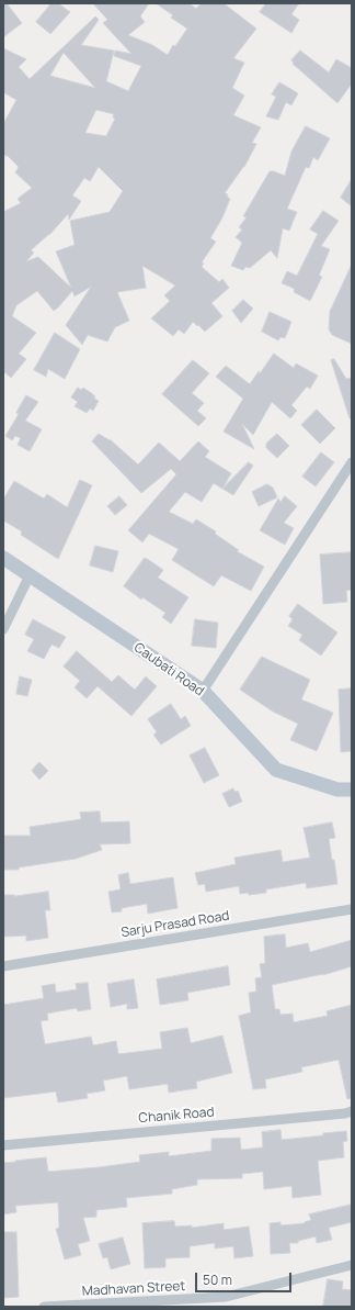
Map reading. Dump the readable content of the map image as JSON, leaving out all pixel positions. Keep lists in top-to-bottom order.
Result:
{
  "streets": {
    "street": [
      "Caubati Road",
      "Sarju Prasad Road",
      "Chanik Road",
      "Madhavan Street"
    ]
  },
  "scale_bar": "50 m"
}
